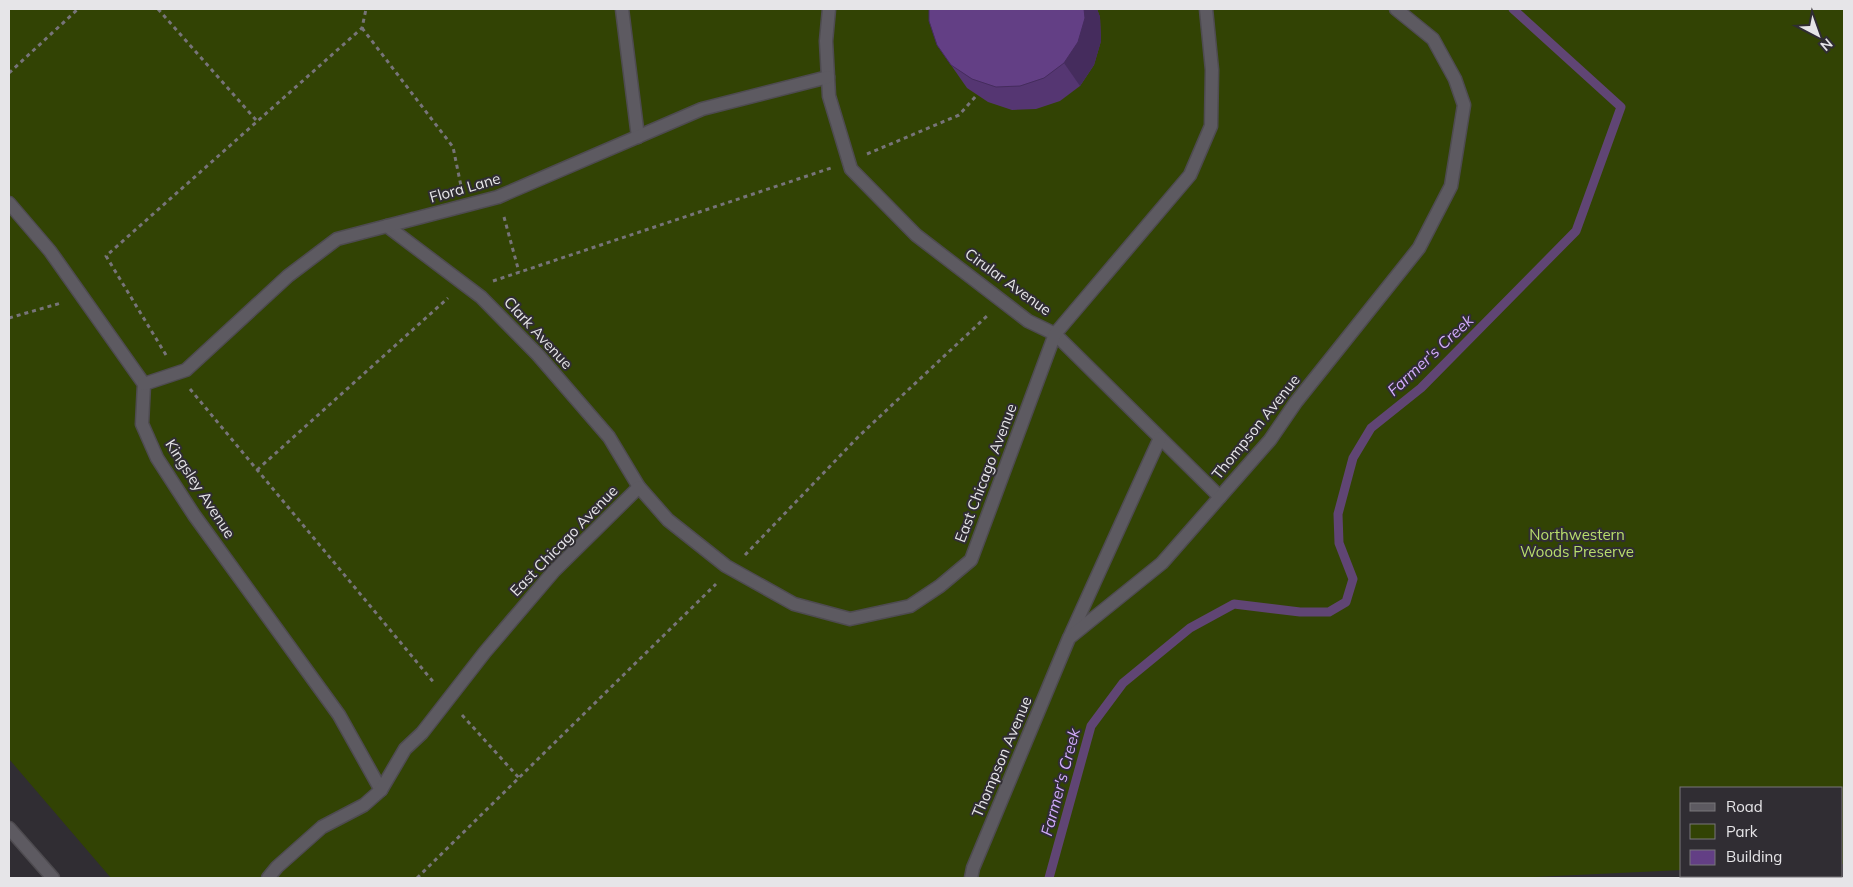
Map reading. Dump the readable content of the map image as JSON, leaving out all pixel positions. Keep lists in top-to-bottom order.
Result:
{
  "streets": {
    "street": [
      "Flora Lane",
      "Cirular Avenue",
      "Clark Avenue",
      "Thompson Avenue",
      "East Chicago Avenue",
      "Kingsley Avenue"
    ]
  },
  "crossings": [
    ["Flora Lane", "Cirular Avenue"],
    ["Flora Lane", "Clark Avenue"],
    ["Flora Lane", "Kingsley Avenue"],
    ["Cirular Avenue", "East Chicago Avenue"],
    ["Clark Avenue", "East Chicago Avenue"],
    ["East Chicago Avenue", "Kingsley Avenue"]
  ],
  "water": ["Farmer's Creek"],
  "parks": ["Northwestern Woods Preserve"],
  "legend": ["Road", "Park", "Building"],
  "north": "bottom right"
}
